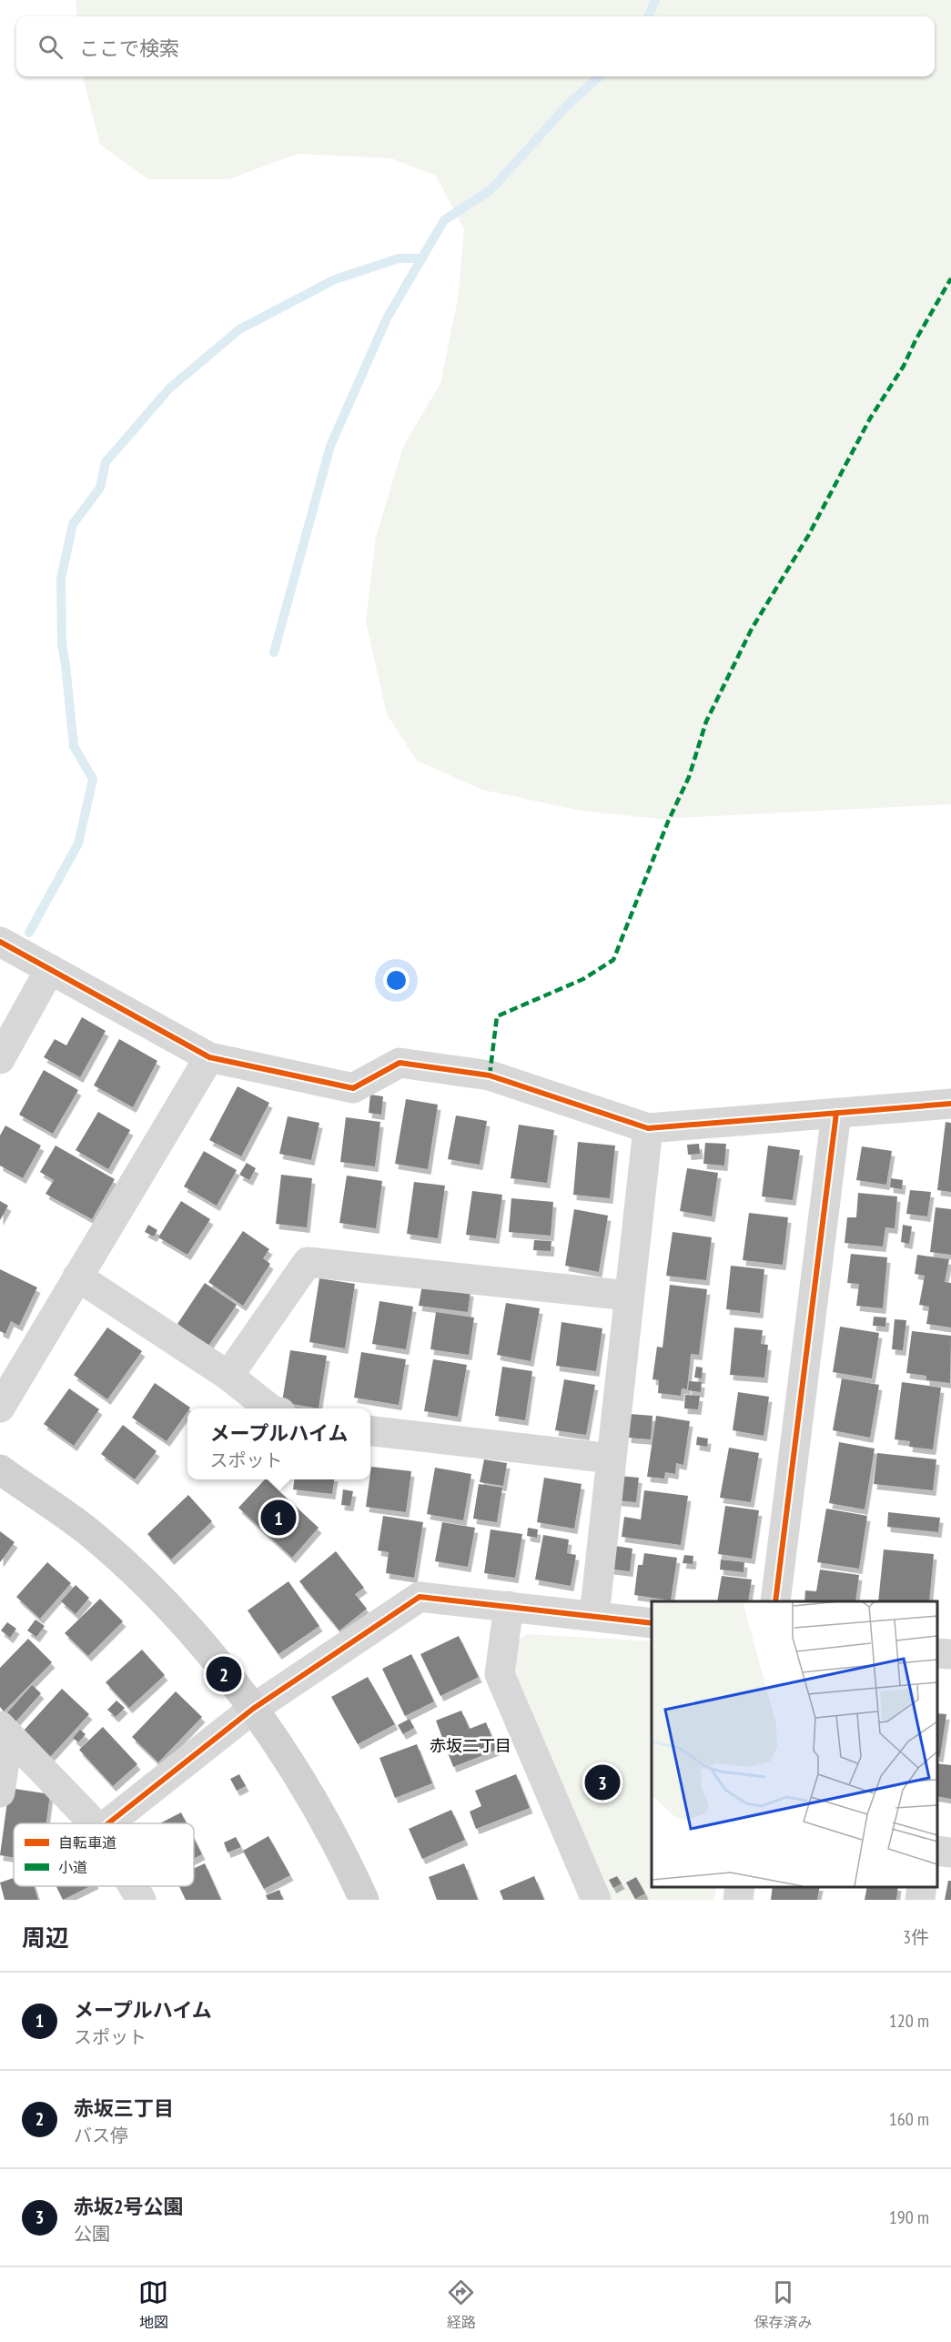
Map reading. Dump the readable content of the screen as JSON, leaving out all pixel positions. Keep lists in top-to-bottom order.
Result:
{
  "districts": ["赤坂二丁目"],
  "legend": ["自転車道", "小道"],
  "page": {
    "search": "ここで検索",
    "popup": ["メープルハイム", "スポット"],
    "pins": ["1", "2", "3"],
    "heading": ["周辺", "3件"],
    "list": [
      {
        "mark": "1",
        "name": "メープルハイム",
        "note": "スポット",
        "value": "120 m"
      },
      {
        "mark": "2",
        "name": "赤坂三丁目",
        "note": "バス停",
        "value": "160 m"
      },
      {
        "mark": "3",
        "name": "赤坂2号公園",
        "note": "公園",
        "value": "190 m"
      }
    ],
    "nav": ["地図", "経路", "保存済み"]
  }
}
